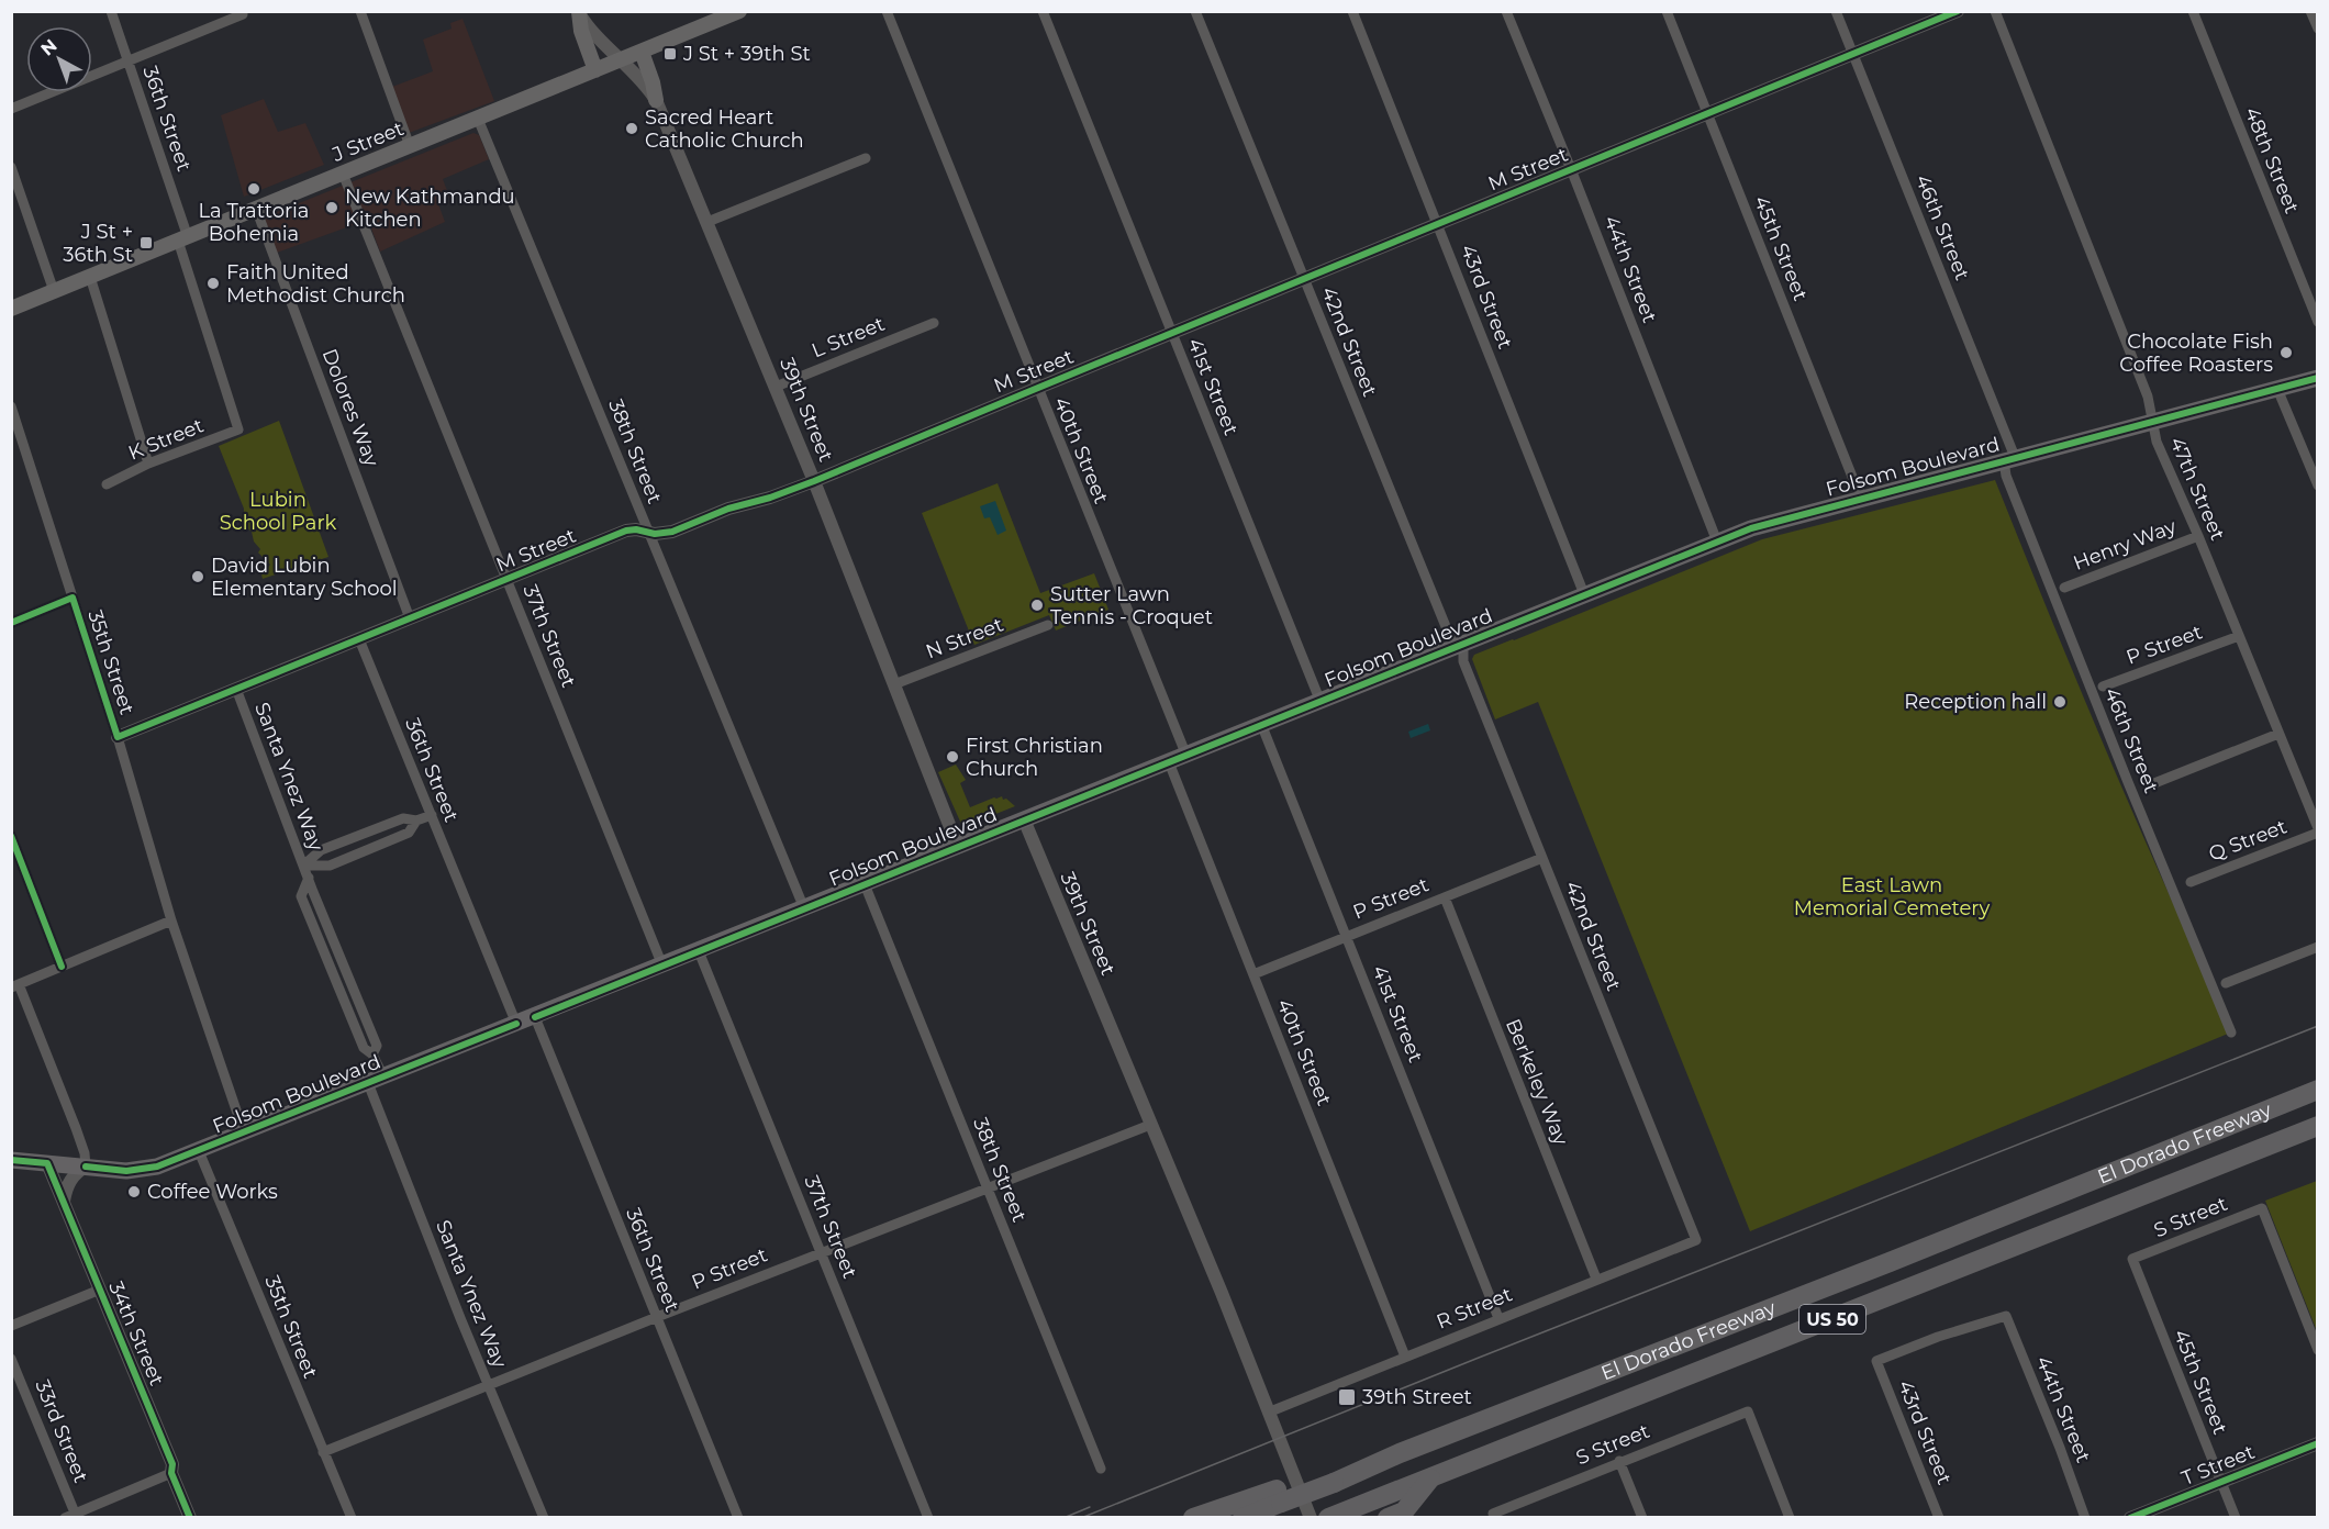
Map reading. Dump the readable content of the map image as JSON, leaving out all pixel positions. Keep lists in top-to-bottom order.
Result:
{
  "streets": {
    "highway": ["El Dorado Freeway", "US 50"],
    "main road": ["J Street", "Folsom Boulevard"],
    "street": [
      "36th Street",
      "48th Street",
      "M Street",
      "46th Street",
      "45th Street",
      "44th Street",
      "43rd Street",
      "L Street",
      "42nd Street",
      "41st Street",
      "Dolores Way",
      "39th Street",
      "K Street",
      "40th Street",
      "38th Street",
      "47th Street",
      "Henry Way",
      "37th Street",
      "N Street",
      "P Street",
      "35th Street",
      "Santa Ynez Way",
      "Q Street",
      "Berkeley Way",
      "S Street",
      "R Street",
      "34th Street",
      "33rd Street",
      "T Street"
    ]
  },
  "crossings": [
    ["36th Street", "J Street"],
    ["36th Street", "M Street"],
    ["36th Street", "K Street"],
    ["36th Street", "Folsom Boulevard"],
    ["36th Street", "P Street"],
    ["J Street", "Dolores Way"],
    ["J Street", "39th Street"],
    ["J Street", "38th Street"],
    ["J Street", "37th Street"],
    ["M Street", "46th Street"],
    ["M Street", "45th Street"],
    ["M Street", "44th Street"],
    ["M Street", "43rd Street"],
    ["M Street", "42nd Street"],
    ["M Street", "41st Street"],
    ["M Street", "Dolores Way"],
    ["M Street", "39th Street"],
    ["M Street", "40th Street"],
    ["M Street", "38th Street"],
    ["M Street", "37th Street"],
    ["M Street", "35th Street"],
    ["M Street", "Santa Ynez Way"],
    ["46th Street", "Folsom Boulevard"],
    ["45th Street", "Folsom Boulevard"],
    ["45th Street", "S Street"],
    ["45th Street", "T Street"],
    ["44th Street", "43rd Street"],
    ["44th Street", "Folsom Boulevard"],
    ["43rd Street", "Folsom Boulevard"],
    ["L Street", "39th Street"],
    ["42nd Street", "Folsom Boulevard"],
    ["42nd Street", "P Street"],
    ["42nd Street", "R Street"],
    ["41st Street", "Folsom Boulevard"],
    ["41st Street", "P Street"],
    ["41st Street", "R Street"],
    ["39th Street", "Folsom Boulevard"],
    ["39th Street", "N Street"],
    ["39th Street", "P Street"],
    ["39th Street", "R Street"],
    ["40th Street", "Folsom Boulevard"],
    ["40th Street", "P Street"],
    ["40th Street", "R Street"],
    ["38th Street", "Folsom Boulevard"],
    ["38th Street", "P Street"],
    ["Folsom Boulevard", "47th Street"],
    ["Folsom Boulevard", "37th Street"],
    ["Folsom Boulevard", "35th Street"],
    ["Folsom Boulevard", "Santa Ynez Way"],
    ["Folsom Boulevard", "34th Street"],
    ["47th Street", "Henry Way"],
    ["47th Street", "P Street"],
    ["47th Street", "Q Street"],
    ["37th Street", "P Street"],
    ["P Street", "35th Street"],
    ["P Street", "Santa Ynez Way"],
    ["P Street", "Berkeley Way"],
    ["Berkeley Way", "R Street"]
  ],
  "parks": ["Lubin School Park", "East Lawn Memorial Cemetery"],
  "places": {
    "transit": ["J St + 39th St", "J St + 36th St", "39th Street"],
    "other": [
      "Sacred Heart Catholic Church",
      "La Trattoria Bohemia",
      "New Kathmandu Kitchen",
      "Faith United Methodist Church",
      "Chocolate Fish Coffee Roasters",
      "David Lubin Elementary School",
      "Sutter Lawn Tennis - Croquet",
      "Reception hall",
      "First Christian Church",
      "Coffee Works"
    ]
  },
  "north": "top left"
}
